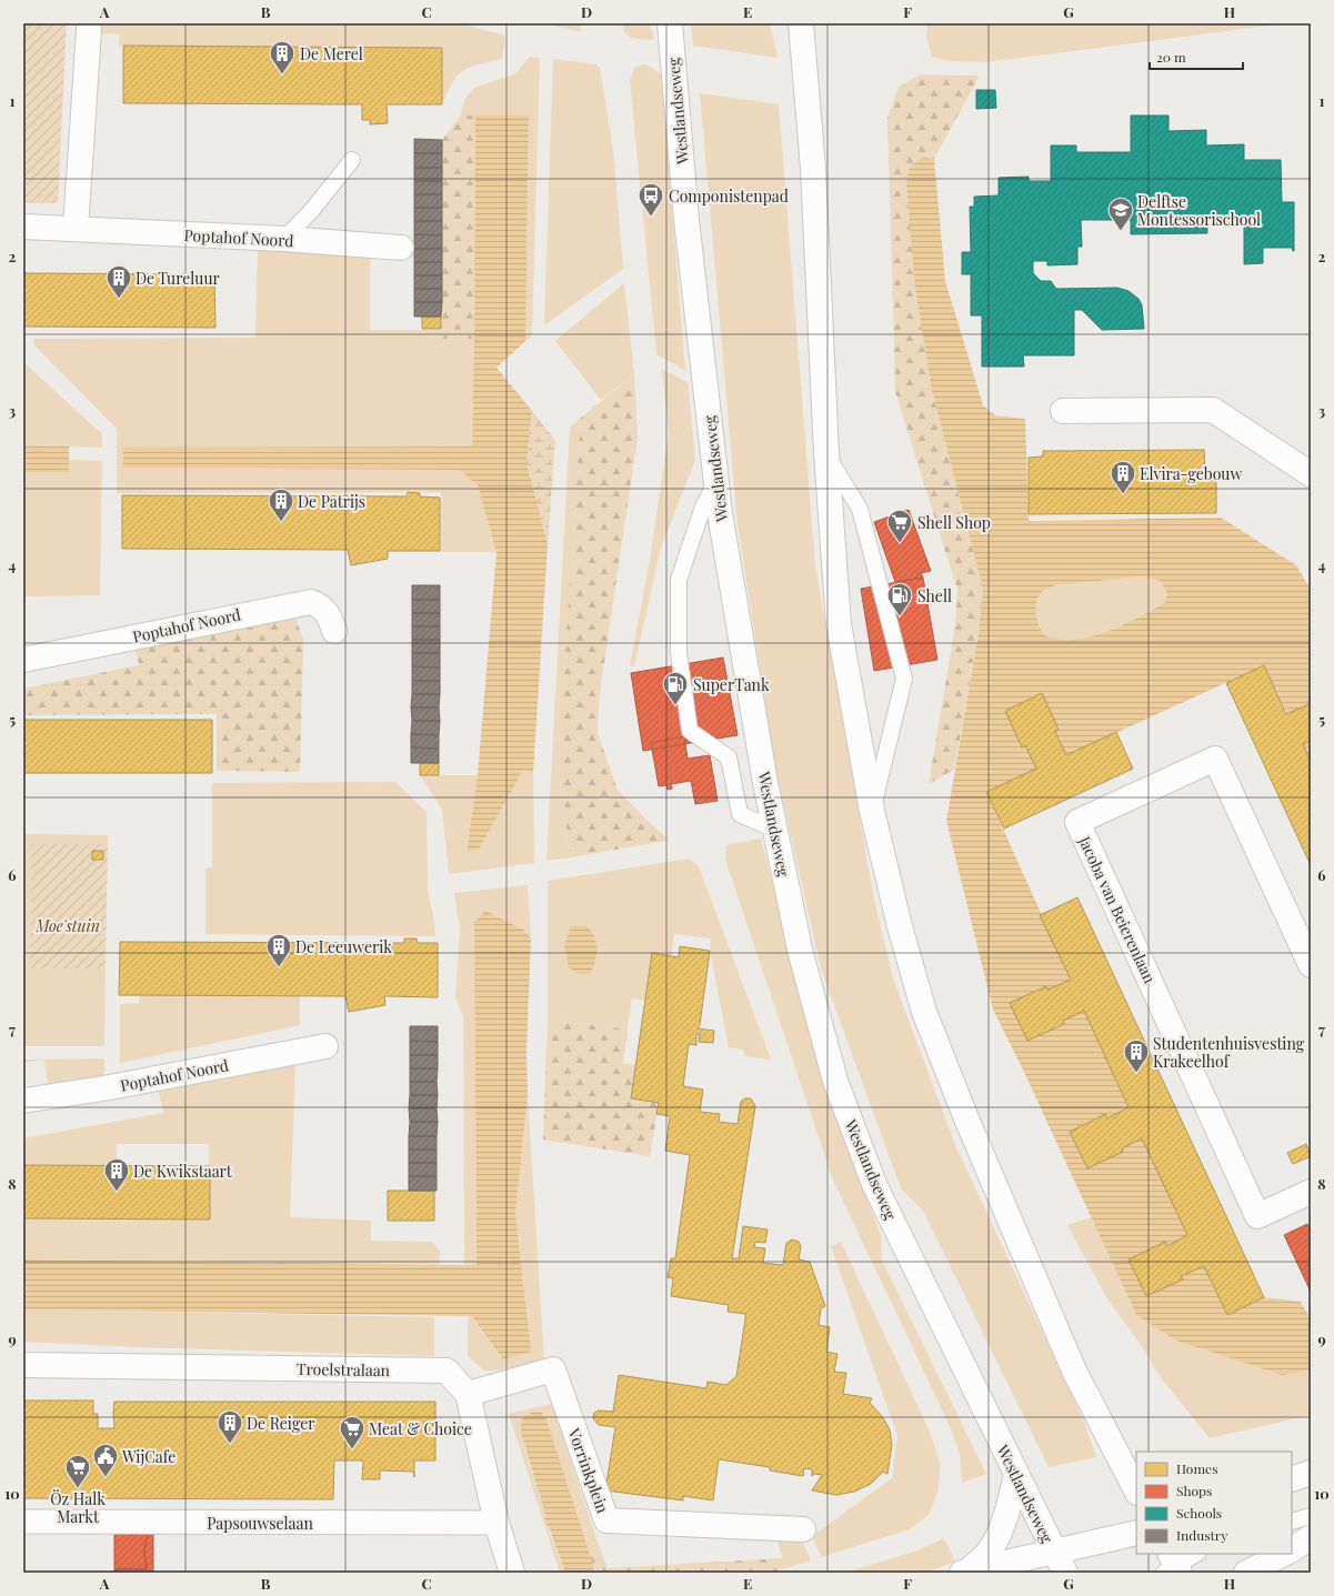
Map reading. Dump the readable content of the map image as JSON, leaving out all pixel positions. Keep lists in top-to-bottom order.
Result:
{
  "streets": {
    "street": [
      "Westlandseweg",
      "Poptahof Noord",
      "Jacoba van Beierenlaan",
      "Troelstralaan",
      "Vorrinkplein",
      "Papsouwselaan"
    ]
  },
  "crossings": [
    ["Troelstralaan", "Vorrinkplein"],
    ["Troelstralaan", "Papsouwselaan"]
  ],
  "parks": ["Moe'stuin"],
  "places": {
    "building": [
      "De Merel",
      "De Tureluur",
      "Elvira-gebouw",
      "De Patrijs",
      "De Leeuwerik",
      "Studentenhuisvesting Krakeelhof",
      "De Kwikstaart",
      "De Reiger"
    ],
    "bus stop": ["Componistenpad"],
    "school or university": ["Delftse Montessorischool"],
    "supermarket": ["Shell Shop", "Meat & Choice", "Öz Halk Markt"],
    "fuel station": ["Shell", "SuperTank"],
    "public building": ["WijCafe"]
  },
  "legend": [
    "Homes",
    "Shops",
    "Schools",
    "Industry"
  ],
  "scale_bar": "20 m",
  "grid": {
    "columns": [
      "A",
      "B",
      "C",
      "D",
      "E",
      "F",
      "G",
      "H"
    ],
    "rows": [
      "1",
      "2",
      "3",
      "4",
      "5",
      "6",
      "7",
      "8",
      "9",
      "10"
    ]
  }
}
